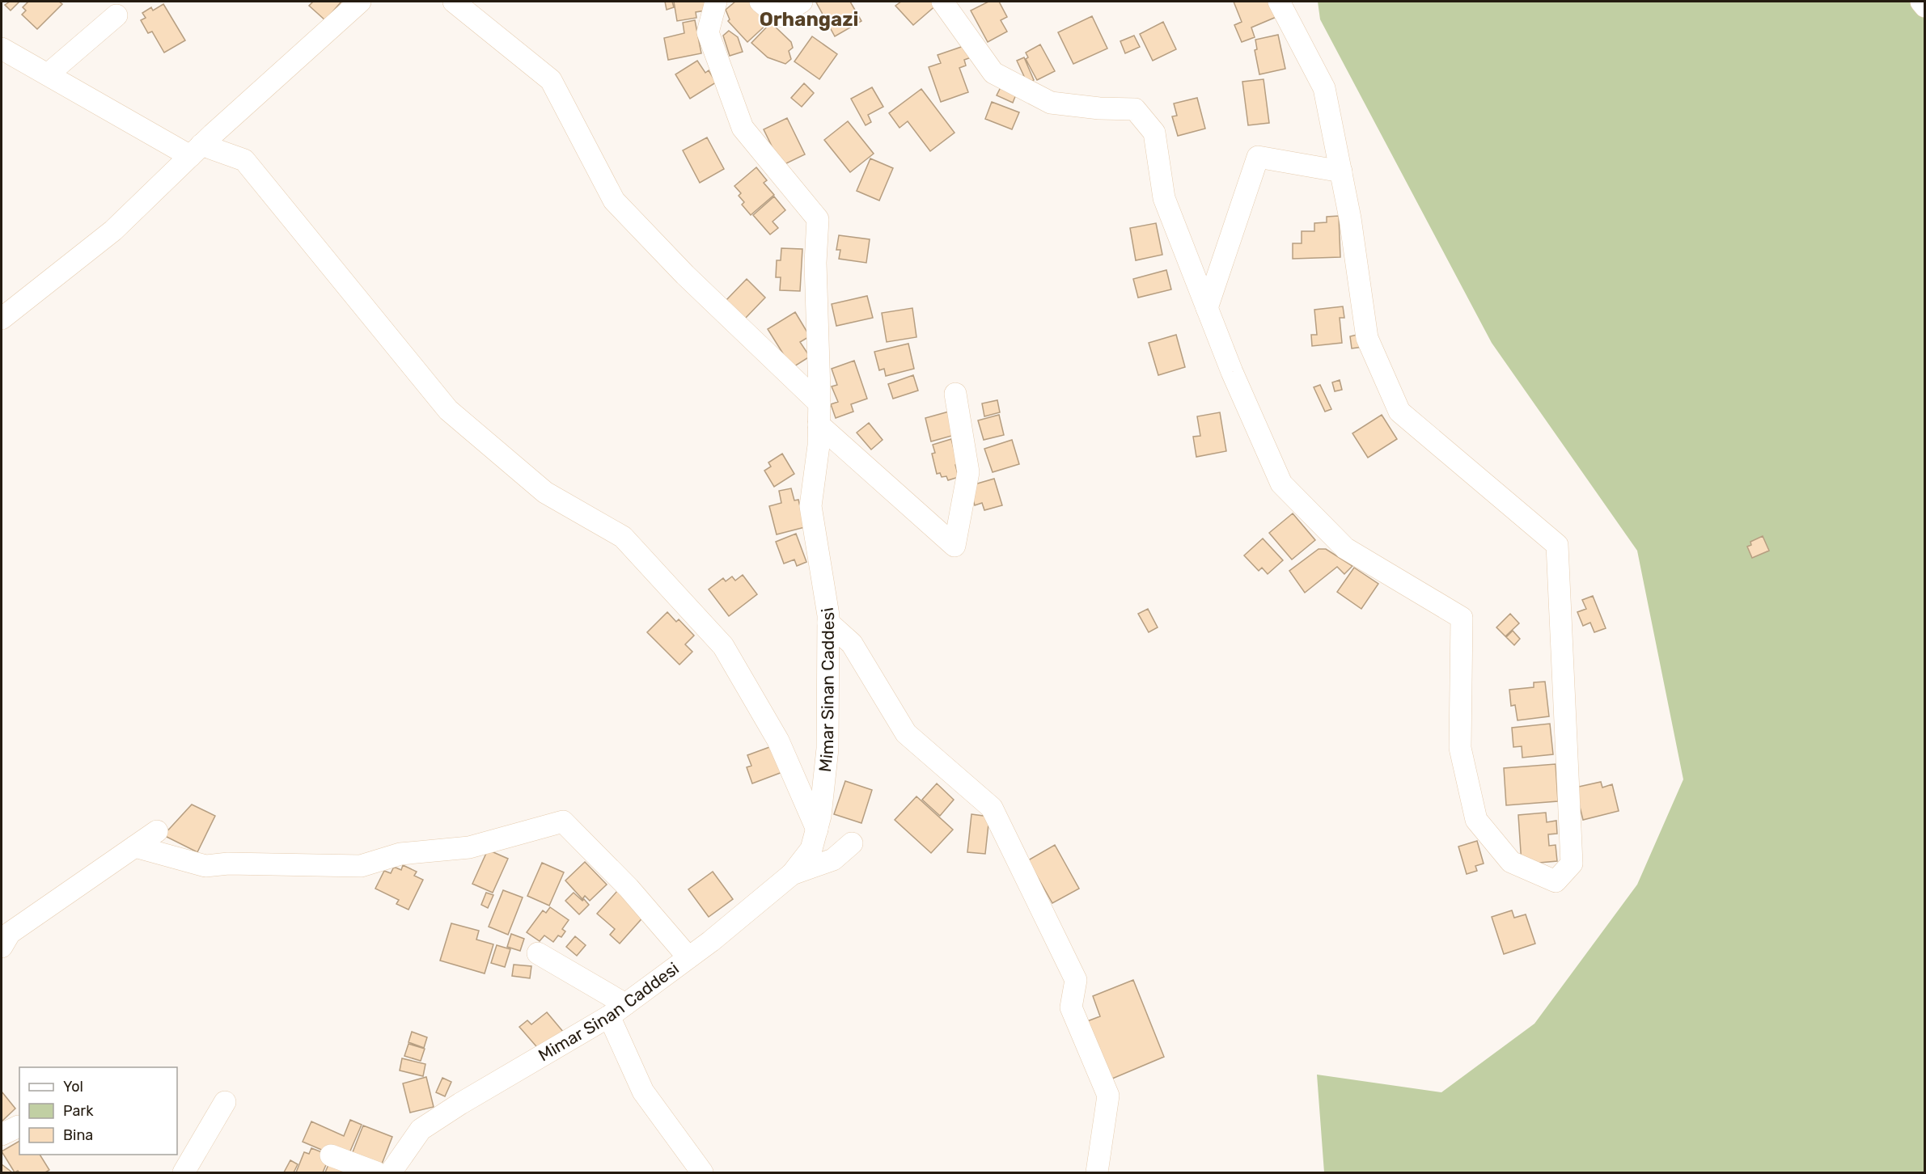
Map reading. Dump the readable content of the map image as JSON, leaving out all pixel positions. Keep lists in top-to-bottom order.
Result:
{
  "streets": {
    "street": ["Mimar Sinan Caddesi"]
  },
  "districts": ["Orhangazi"],
  "legend": ["Yol", "Park", "Bina"]
}
